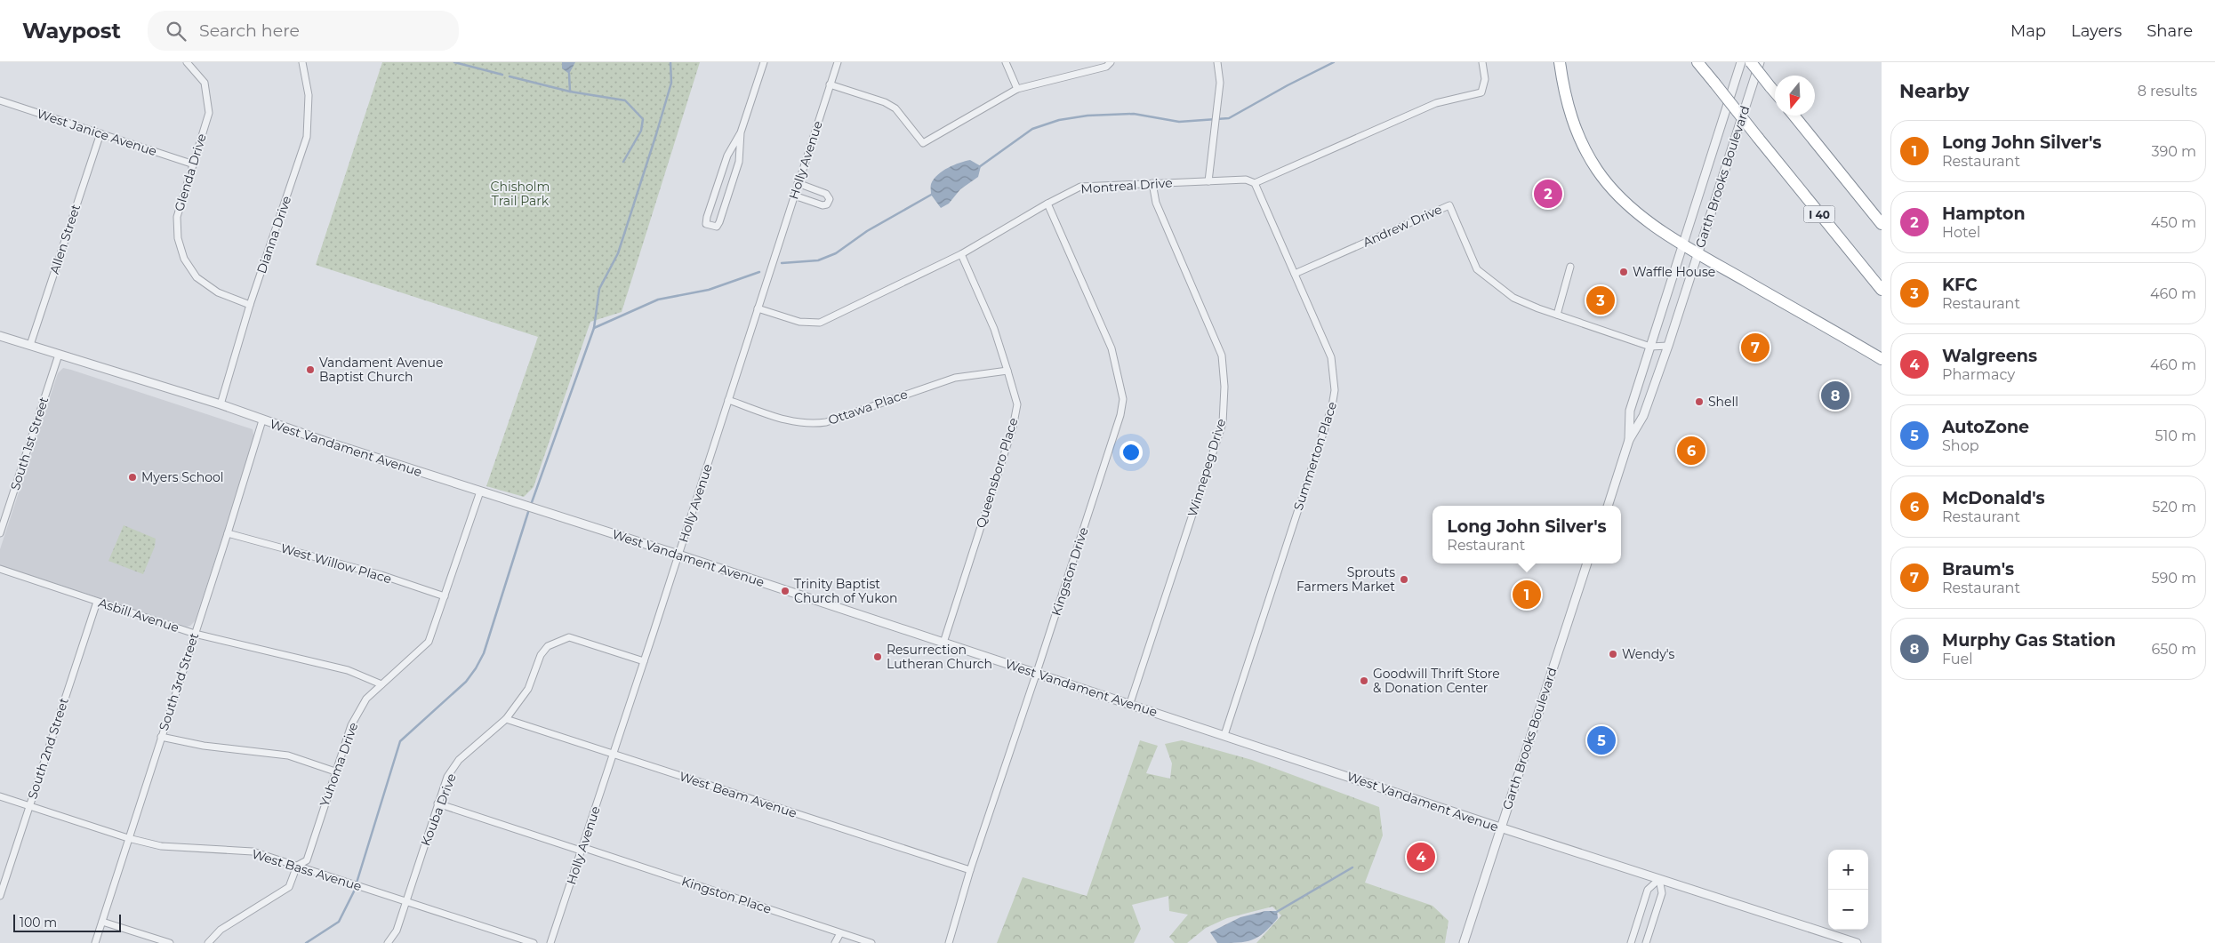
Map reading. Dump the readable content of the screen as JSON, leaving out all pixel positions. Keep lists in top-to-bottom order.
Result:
{
  "streets": {
    "highway": ["I 40"],
    "street": [
      "West Janice Avenue",
      "Holly Avenue",
      "Glenda Drive",
      "Garth Brooks Boulevard",
      "Montreal Drive",
      "Andrew Drive",
      "Dianna Drive",
      "Allen Street",
      "Ottawa Place",
      "South 1st Street",
      "West Vandament Avenue",
      "Summerton Place",
      "Winnepeg Drive",
      "Queensboro Place",
      "West Willow Place",
      "Kingston Drive",
      "Asbill Avenue",
      "South 3rd Street",
      "South 2nd Street",
      "Yuhoma Drive",
      "West Beam Avenue",
      "Kouba Drive",
      "West Bass Avenue",
      "Kingston Place"
    ]
  },
  "crossings": [
    ["West Janice Avenue", "Glenda Drive"],
    ["West Janice Avenue", "Allen Street"],
    ["Holly Avenue", "Montreal Drive"],
    ["Holly Avenue", "Ottawa Place"],
    ["Holly Avenue", "West Vandament Avenue"],
    ["Holly Avenue", "West Beam Avenue"],
    ["Holly Avenue", "Kouba Drive"],
    ["Holly Avenue", "Kingston Place"],
    ["Glenda Drive", "Dianna Drive"],
    ["Garth Brooks Boulevard", "Andrew Drive"],
    ["Garth Brooks Boulevard", "West Vandament Avenue"],
    ["Montreal Drive", "Summerton Place"],
    ["Montreal Drive", "Winnepeg Drive"],
    ["Montreal Drive", "Queensboro Place"],
    ["Montreal Drive", "Kingston Drive"],
    ["Andrew Drive", "Summerton Place"],
    ["Dianna Drive", "West Vandament Avenue"],
    ["Allen Street", "West Vandament Avenue"],
    ["Ottawa Place", "Queensboro Place"],
    ["South 1st Street", "West Vandament Avenue"],
    ["West Vandament Avenue", "Summerton Place"],
    ["West Vandament Avenue", "Winnepeg Drive"],
    ["West Vandament Avenue", "Queensboro Place"],
    ["West Vandament Avenue", "Kingston Drive"],
    ["West Vandament Avenue", "South 3rd Street"],
    ["West Vandament Avenue", "Yuhoma Drive"],
    ["West Willow Place", "South 3rd Street"],
    ["West Willow Place", "Yuhoma Drive"],
    ["Kingston Drive", "West Beam Avenue"],
    ["Asbill Avenue", "South 3rd Street"],
    ["Asbill Avenue", "South 2nd Street"],
    ["Asbill Avenue", "Yuhoma Drive"],
    ["South 3rd Street", "West Bass Avenue"],
    ["South 2nd Street", "West Bass Avenue"],
    ["Yuhoma Drive", "West Bass Avenue"],
    ["West Beam Avenue", "Kouba Drive"],
    ["Kouba Drive", "West Bass Avenue"],
    ["Kouba Drive", "Kingston Place"]
  ],
  "parks": ["Chisholm Trail Park"],
  "places": [
    "Waffle House",
    "Vandament Avenue Baptist Church",
    "Shell",
    "Myers School",
    "Sprouts Farmers Market",
    "Trinity Baptist Church of Yukon",
    "Wendy's",
    "Resurrection Lutheran Church",
    "Goodwill Thrift Store & Donation Center"
  ],
  "scale_bar": "100 m",
  "north": "bottom",
  "page": {
    "header": "Waypost",
    "search": "Search here",
    "nav": ["Map", "Layers", "Share"],
    "heading": ["Nearby", "8 results"],
    "list": [
      {
        "mark": "1",
        "name": "Long John Silver's",
        "note": "Restaurant",
        "value": "390 m"
      },
      {
        "mark": "2",
        "name": "Hampton",
        "note": "Hotel",
        "value": "450 m"
      },
      {
        "mark": "3",
        "name": "KFC",
        "note": "Restaurant",
        "value": "460 m"
      },
      {
        "mark": "4",
        "name": "Walgreens",
        "note": "Pharmacy",
        "value": "460 m"
      },
      {
        "mark": "5",
        "name": "AutoZone",
        "note": "Shop",
        "value": "510 m"
      },
      {
        "mark": "6",
        "name": "McDonald's",
        "note": "Restaurant",
        "value": "520 m"
      },
      {
        "mark": "7",
        "name": "Braum's",
        "note": "Restaurant",
        "value": "590 m"
      },
      {
        "mark": "8",
        "name": "Murphy Gas Station",
        "note": "Fuel",
        "value": "650 m"
      }
    ],
    "pins": [
      "2",
      "3",
      "7",
      "8",
      "6",
      "1",
      "5",
      "4"
    ],
    "popup": ["Long John Silver's", "Restaurant"],
    "map_buttons": ["+", "−"],
    "scale": "100 m"
  }
}
